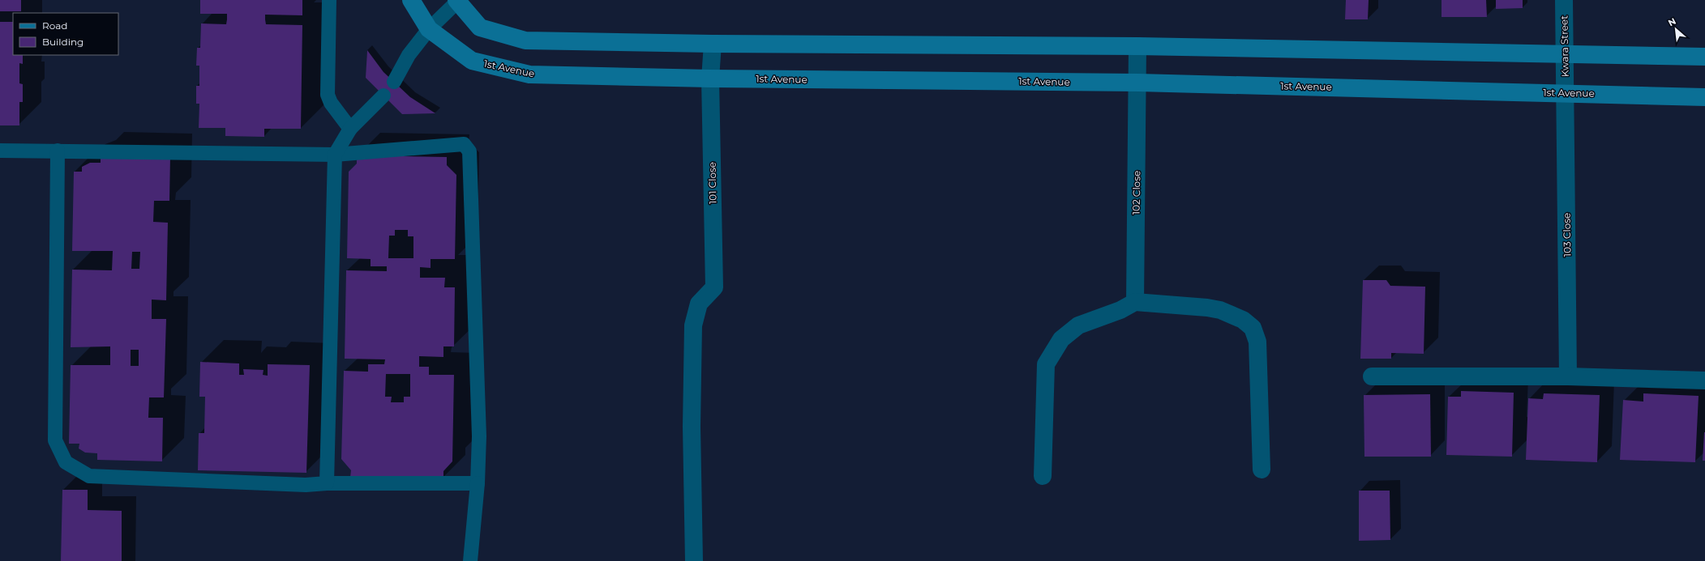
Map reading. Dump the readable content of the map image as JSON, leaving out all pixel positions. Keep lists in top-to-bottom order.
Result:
{
  "streets": {
    "street": [
      "Kwara Street",
      "1st Avenue",
      "101 Close",
      "102 Close",
      "103 Close"
    ]
  },
  "crossings": [
    ["Kwara Street", "1st Avenue"],
    ["Kwara Street", "103 Close"],
    ["1st Avenue", "101 Close"],
    ["1st Avenue", "102 Close"],
    ["1st Avenue", "103 Close"]
  ],
  "legend": ["Road", "Building"],
  "north": "top left"
}
